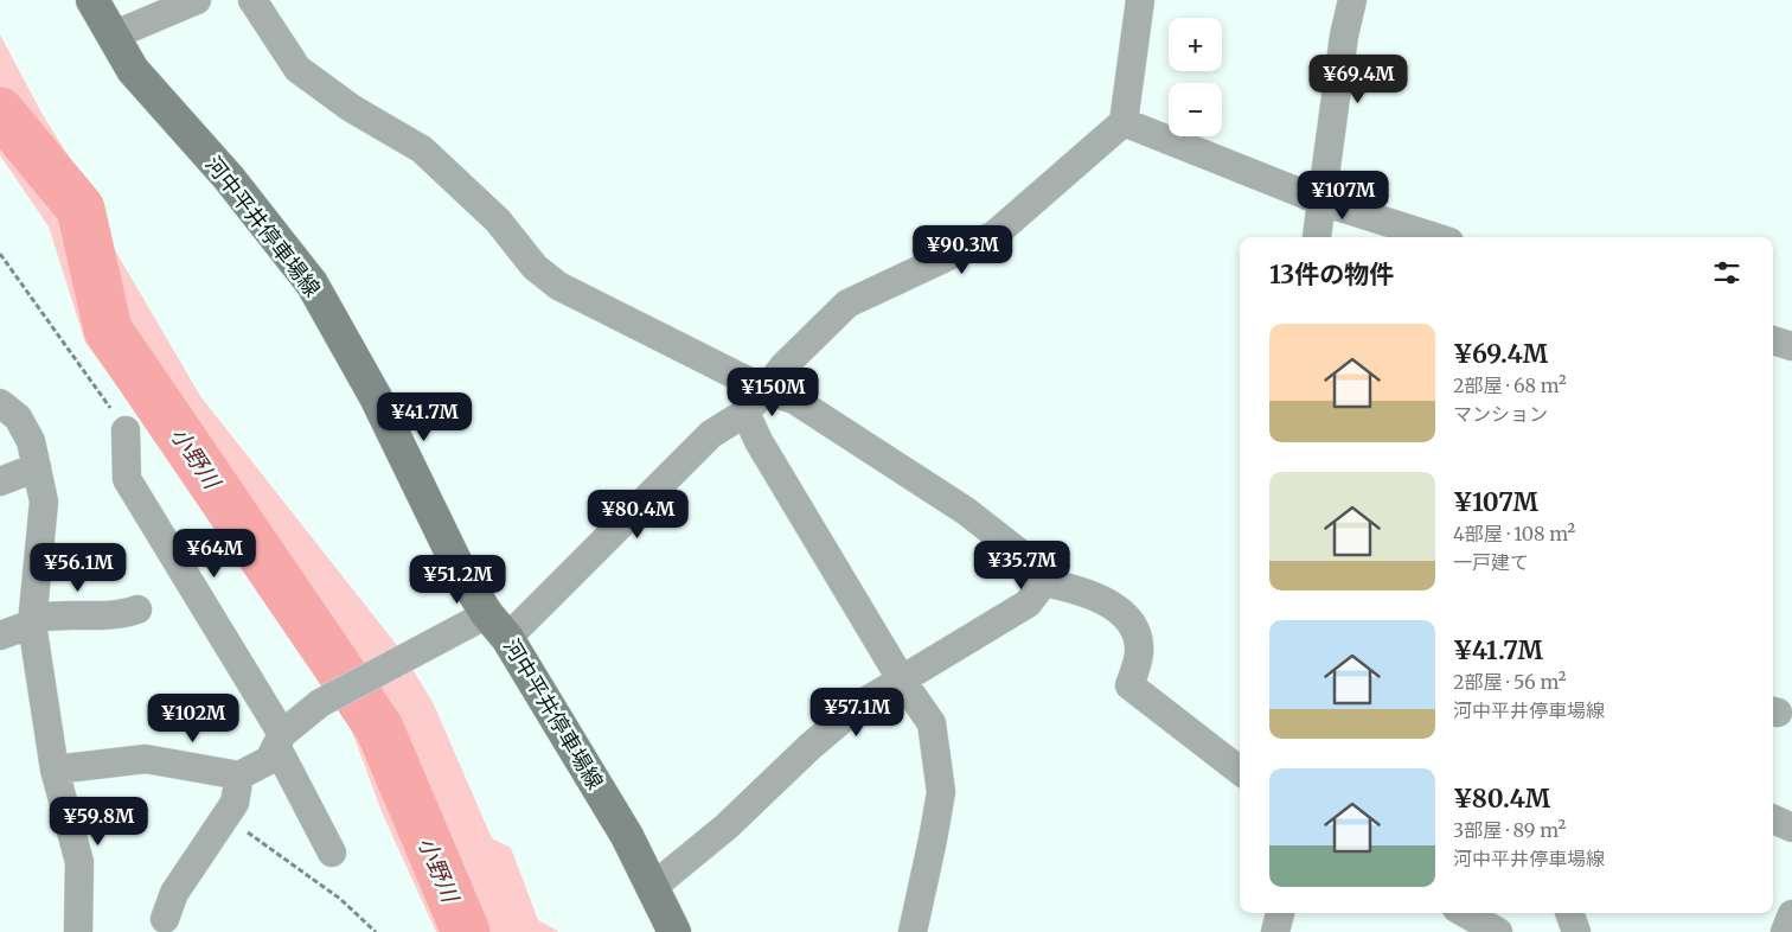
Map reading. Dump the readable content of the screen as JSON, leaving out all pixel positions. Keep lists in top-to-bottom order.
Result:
{
  "streets": {
    "main road": ["河中平井停車場線"]
  },
  "water": ["小野川"],
  "page": {
    "map_buttons": ["+", "−"],
    "price": [
      "¥69.4M",
      "¥107M",
      "¥90.3M",
      "¥150M",
      "¥41.7M",
      "¥80.4M",
      "¥64M",
      "¥35.7M",
      "¥56.1M",
      "¥51.2M",
      "¥57.1M",
      "¥102M",
      "¥59.8M"
    ],
    "heading": "13件の物件",
    "list": [
      {
        "name": "¥69.4M",
        "note": "2部屋 · 68 m² · マンション"
      },
      {
        "name": "¥107M",
        "note": "4部屋 · 108 m² · 一戸建て"
      },
      {
        "name": "¥41.7M",
        "note": "2部屋 · 56 m² · 河中平井停車場線"
      },
      {
        "name": "¥80.4M",
        "note": "3部屋 · 89 m² · 河中平井停車場線"
      }
    ]
  }
}
